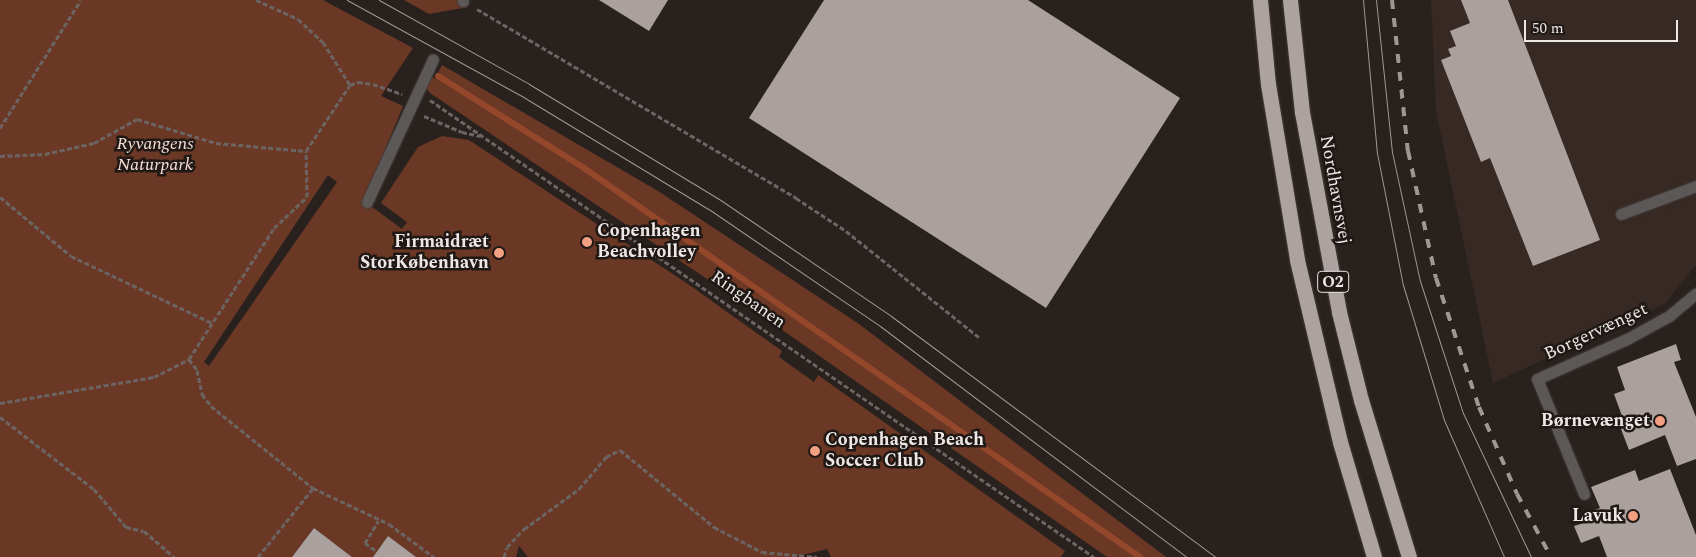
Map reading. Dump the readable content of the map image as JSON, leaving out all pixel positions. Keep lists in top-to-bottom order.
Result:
{
  "streets": {
    "highway": ["Nordhavnsvej", "O2"],
    "lane": ["Borgervænget"],
    "path": ["Ringbanen"]
  },
  "parks": ["Ryvangens Naturpark"],
  "places": [
    "Copenhagen Beachvolley",
    "Firmaidræt StorKøbenhavn",
    "Børnevænget",
    "Copenhagen Beach Soccer Club",
    "Lavuk"
  ],
  "scale_bar": "50 m"
}
